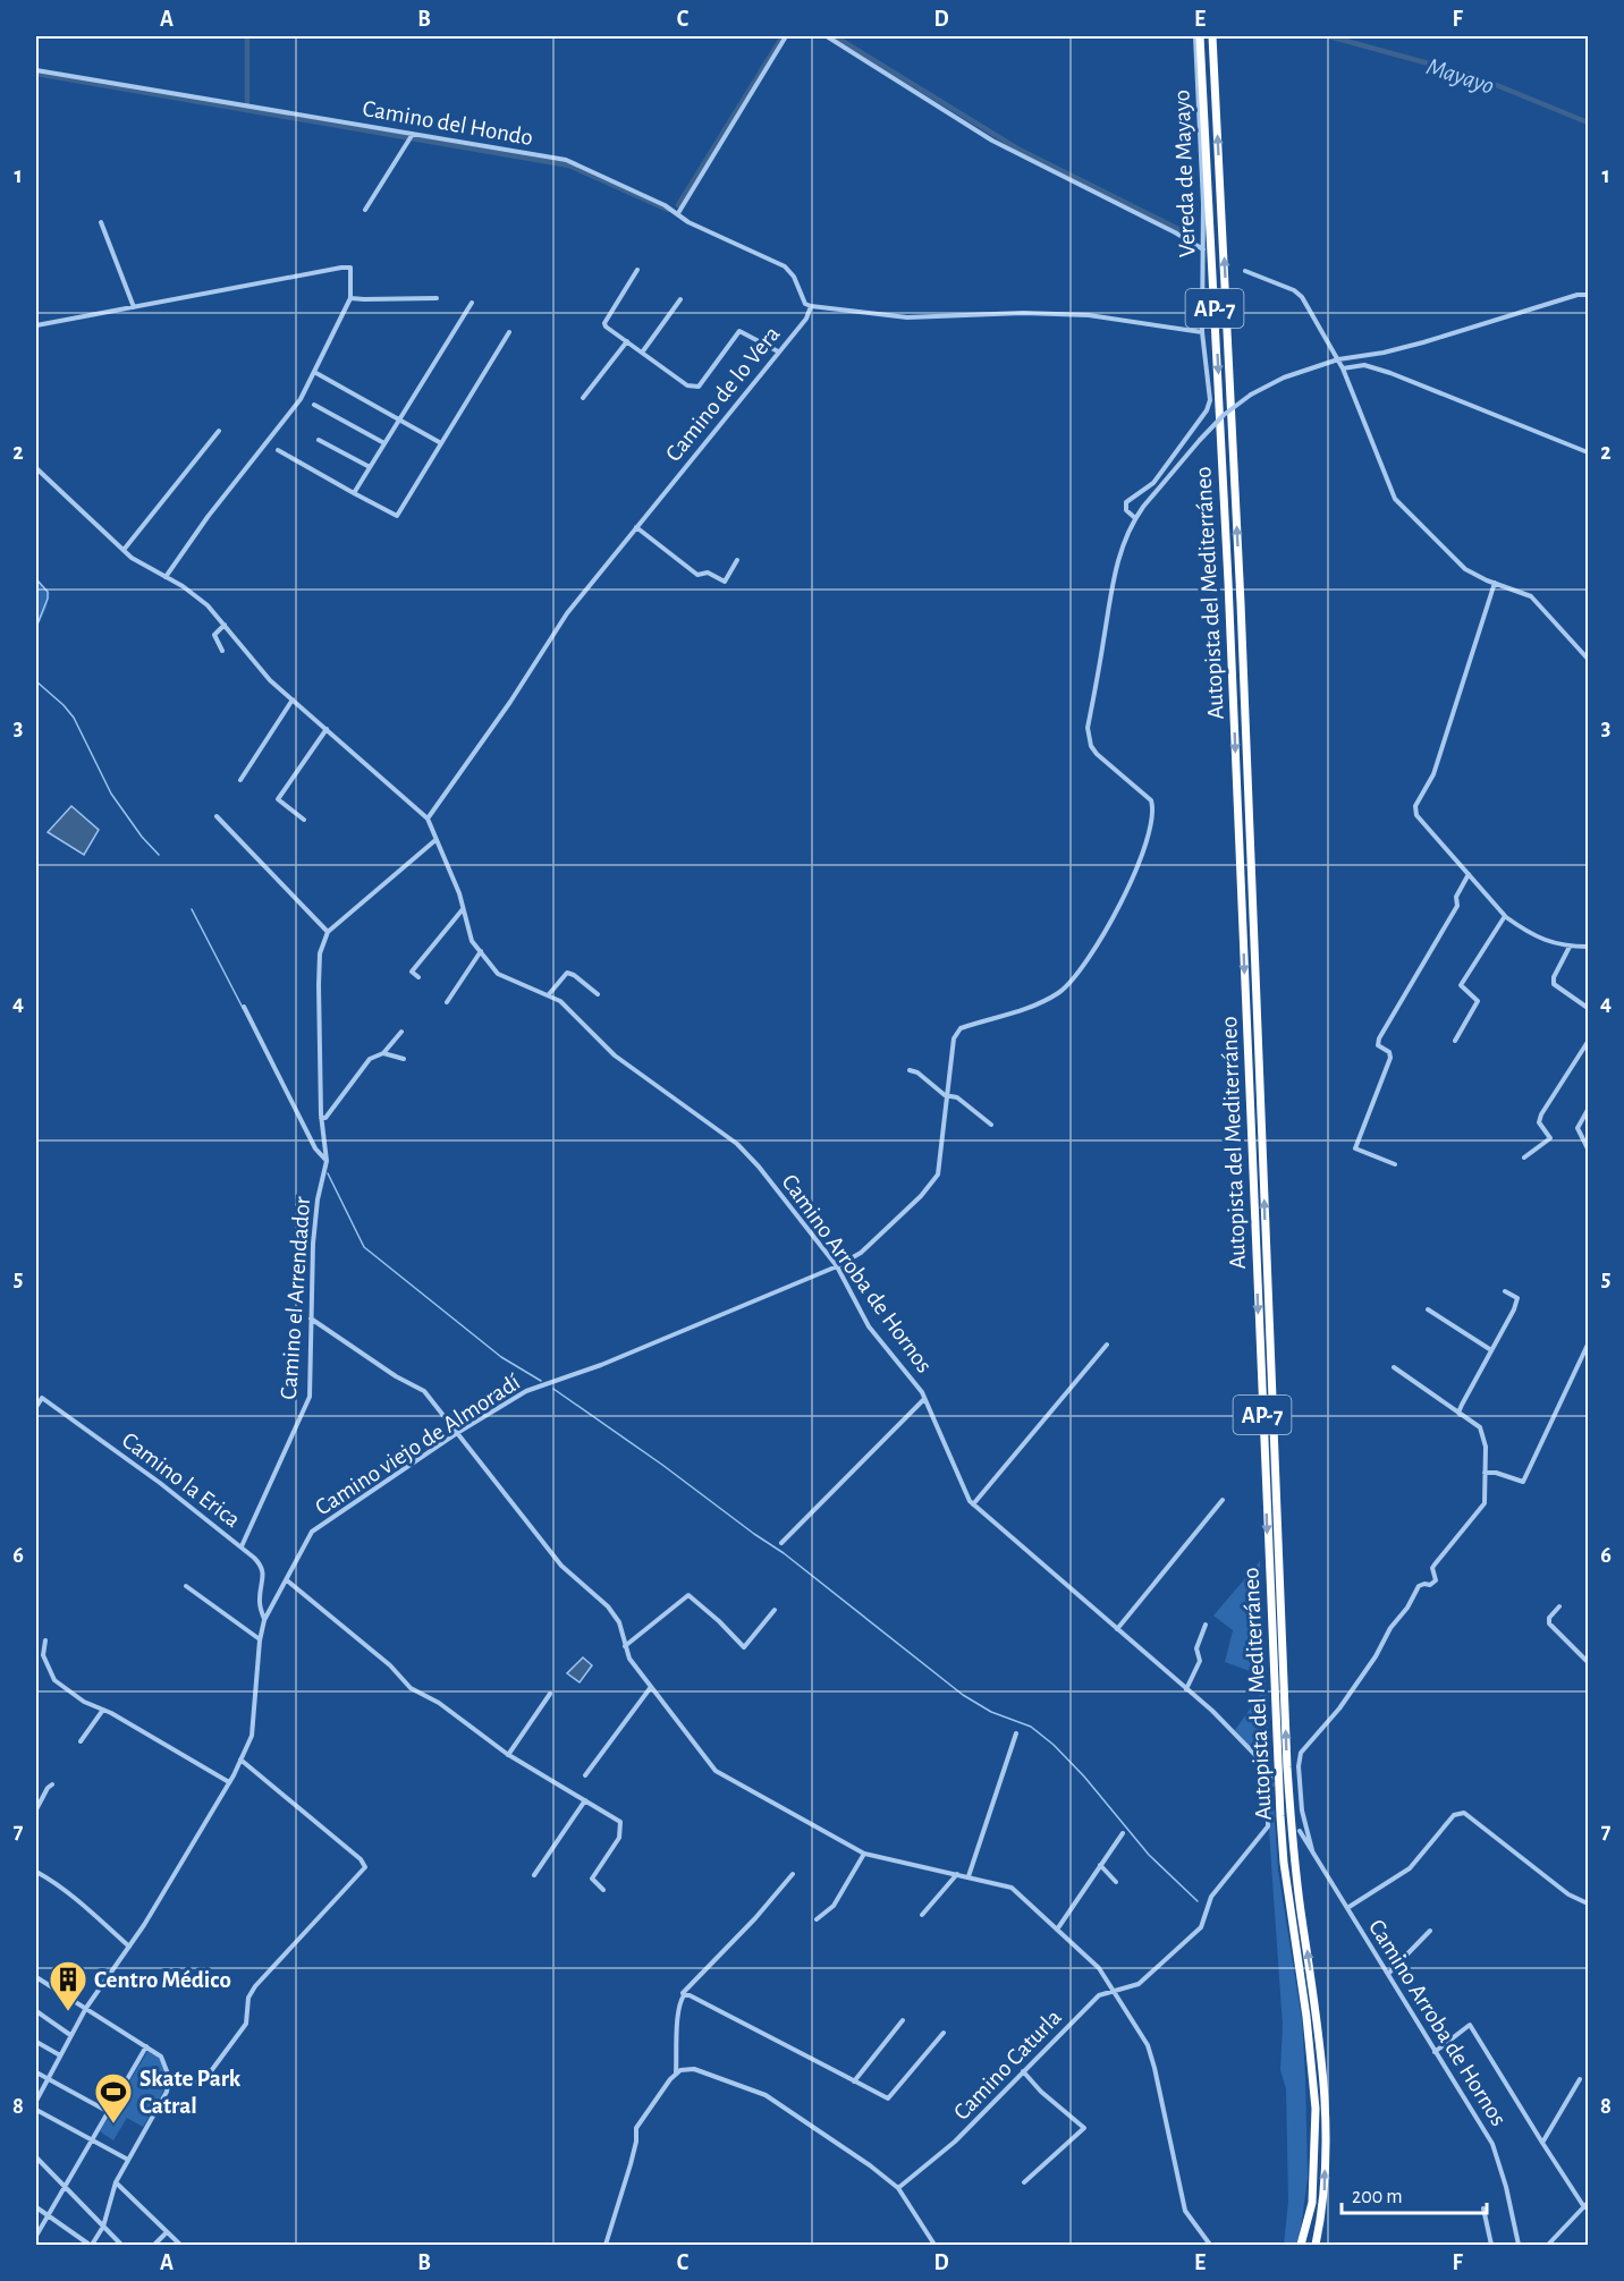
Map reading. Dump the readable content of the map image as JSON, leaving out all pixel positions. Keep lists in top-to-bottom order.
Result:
{
  "streets": {
    "highway": ["AP-7", "Autopista del Mediterráneo"],
    "street": [
      "Camino del Hondo",
      "Vereda de Mayayo",
      "Camino de lo Vera",
      "Camino Arroba de Hornos",
      "Camino el Arrendador",
      "Camino viejo de Almoradí",
      "Camino la Erica",
      "Camino Caturla"
    ]
  },
  "crossings": [
    ["Camino del Hondo", "Camino de lo Vera"],
    ["Vereda de Mayayo", "Autopista del Mediterráneo"],
    ["Vereda de Mayayo", "Camino viejo de Almoradí"],
    ["Camino de lo Vera", "Camino Arroba de Hornos"],
    ["Camino Arroba de Hornos", "Camino viejo de Almoradí"],
    ["Camino Arroba de Hornos", "Camino Caturla"],
    ["Camino el Arrendador", "Camino la Erica"],
    ["Camino viejo de Almoradí", "Camino la Erica"]
  ],
  "water": ["Mayayo"],
  "places": {
    "building": ["Centro Médico"],
    "sports": ["Skate Park Catral"]
  },
  "scale_bar": "200 m",
  "grid": {
    "columns": [
      "A",
      "B",
      "C",
      "D",
      "E",
      "F"
    ],
    "rows": [
      "1",
      "2",
      "3",
      "4",
      "5",
      "6",
      "7",
      "8"
    ]
  }
}
